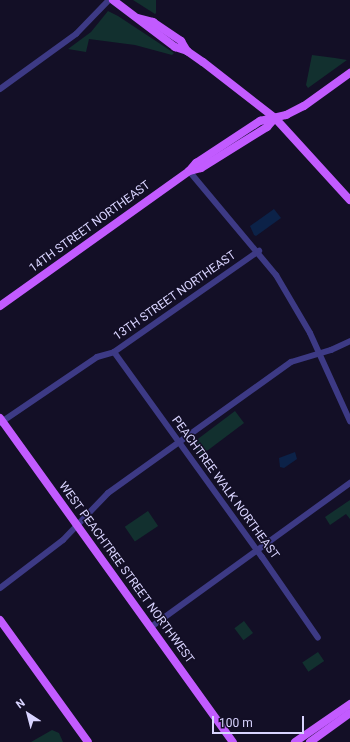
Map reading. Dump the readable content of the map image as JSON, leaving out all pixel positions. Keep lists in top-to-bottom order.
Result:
{
  "streets": {
    "main road": ["14TH STREET NORTHEAST", "WEST PEACHTREE STREET NORTHWEST"],
    "street": ["13TH STREET NORTHEAST", "PEACHTREE WALK NORTHEAST"]
  },
  "crossings": [
    ["13TH STREET NORTHEAST", "PEACHTREE WALK NORTHEAST"],
    ["13TH STREET NORTHEAST", "WEST PEACHTREE STREET NORTHWEST"]
  ],
  "scale_bar": "100 m",
  "north": "top left"
}
